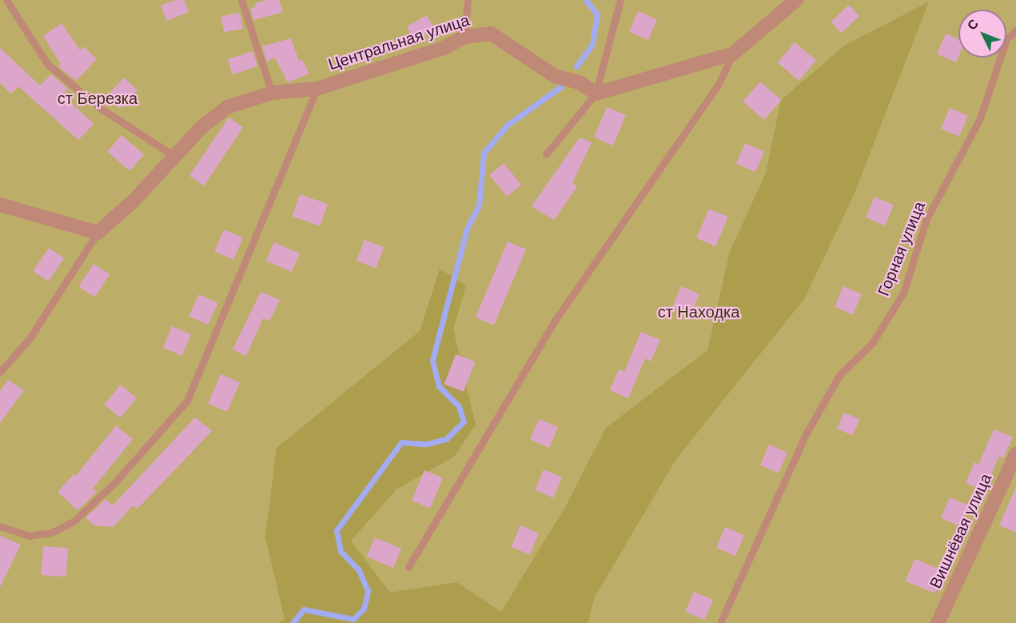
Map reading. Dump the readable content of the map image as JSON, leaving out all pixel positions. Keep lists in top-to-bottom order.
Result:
{
  "streets": {
    "street": ["Центральная улица", "Вишнёвая улица"],
    "lane": ["Горная улица"]
  },
  "parks": ["ст Березка", "ст Находка"],
  "north": "top left"
}
